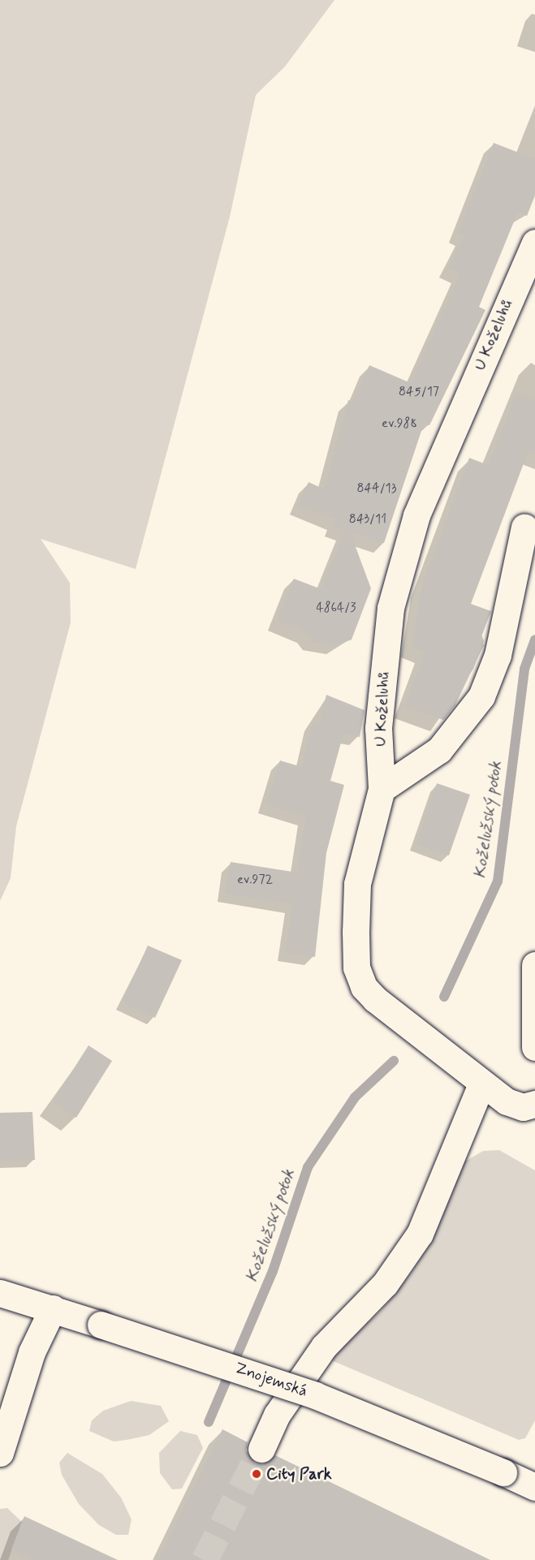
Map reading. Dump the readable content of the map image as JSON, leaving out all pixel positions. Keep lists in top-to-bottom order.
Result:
{
  "streets": {
    "street": ["U Koželuhů", "Znojemská"]
  },
  "water": ["Koželužský potok"],
  "places": ["City Park"],
  "house_numbers": [
    "845/17",
    "ev.988",
    "844/13",
    "843/11",
    "4864/3",
    "ev.972"
  ]
}
